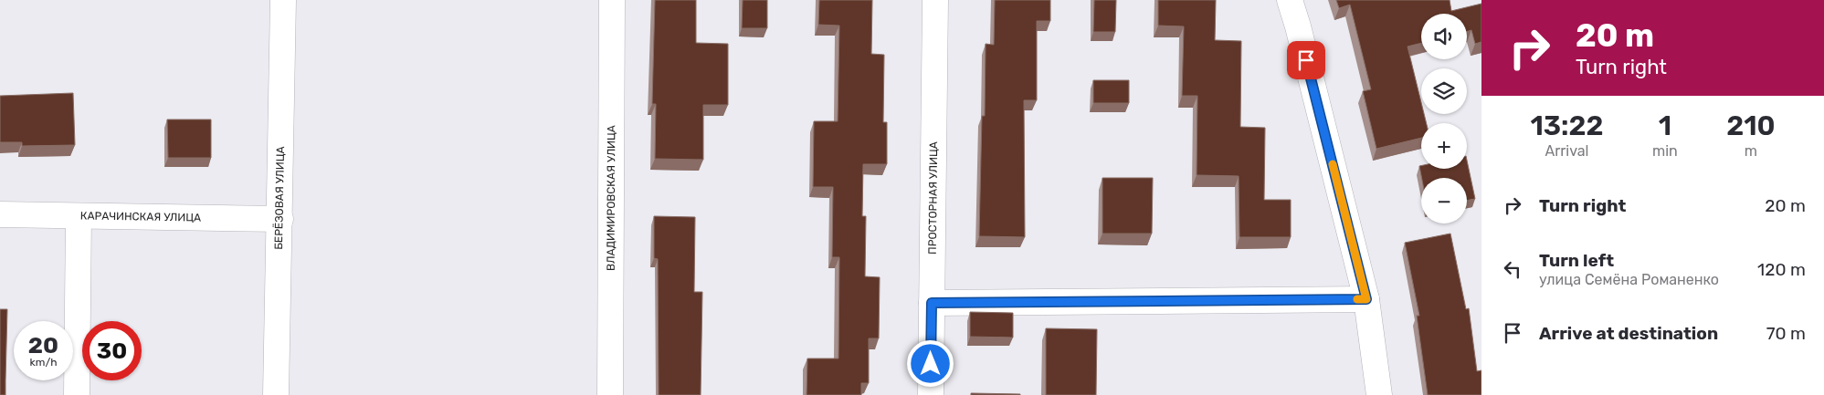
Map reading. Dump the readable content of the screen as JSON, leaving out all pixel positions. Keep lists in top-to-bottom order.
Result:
{
  "streets": {
    "street": [
      "ВЛАДИМИРОВСКАЯ УЛИЦА",
      "ПРОСТОРНАЯ УЛИЦА",
      "БЕРЁЗОВАЯ УЛИЦА",
      "КАРАЧИНСКАЯ УЛИЦА"
    ]
  },
  "crossings": [
    ["БЕРЁЗОВАЯ УЛИЦА", "КАРАЧИНСКАЯ УЛИЦА"]
  ],
  "page": {
    "turn": ["20 m", "Turn right"],
    "map_buttons": ["+", "−"],
    "eta": [
      "13:22",
      "Arrival",
      "1",
      "min",
      "210",
      "m"
    ],
    "list": [
      {
        "name": "Turn right",
        "value": "20 m"
      },
      {
        "name": "Turn left",
        "note": "улица Семёна Романенко",
        "value": "120 m"
      },
      {
        "name": "Arrive at destination",
        "value": "70 m"
      }
    ],
    "speed": "20 km/h",
    "limit": "30"
  }
}
